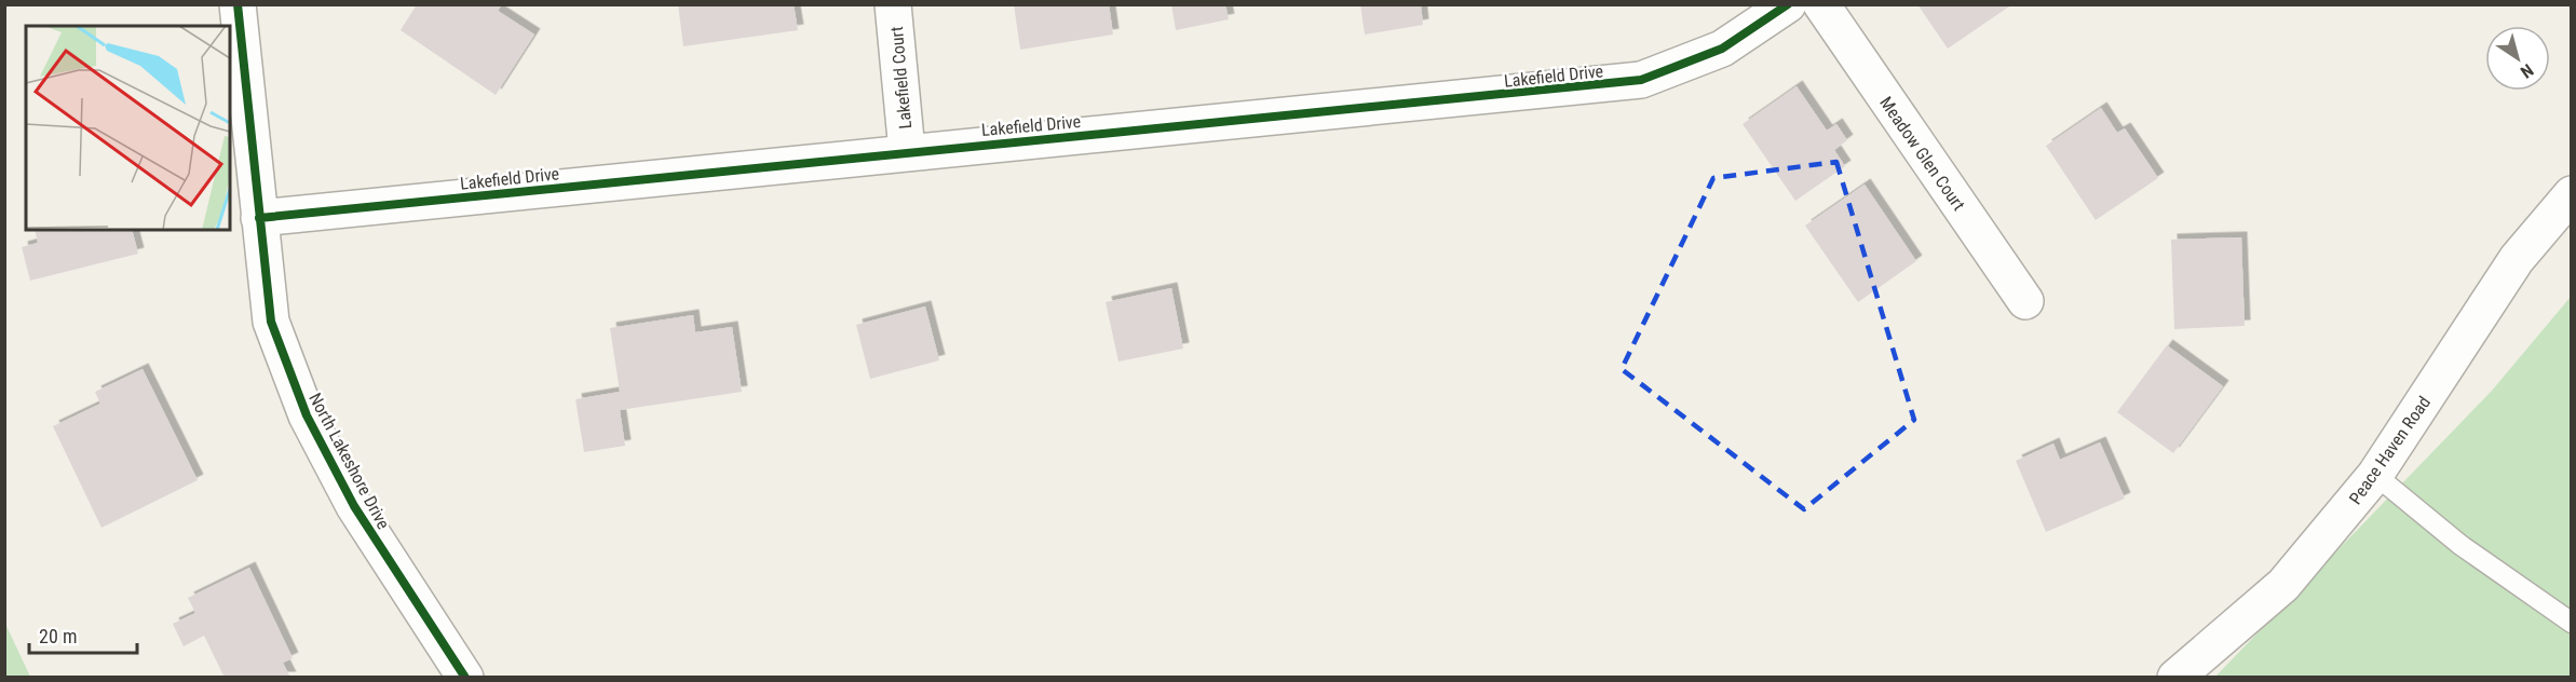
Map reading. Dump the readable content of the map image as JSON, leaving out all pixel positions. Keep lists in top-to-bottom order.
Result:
{
  "streets": {
    "street": [
      "Lakefield Drive",
      "Lakefield Court",
      "Meadow Glen Court",
      "Peace Haven Road",
      "North Lakeshore Drive"
    ]
  },
  "crossings": [
    ["Lakefield Drive", "Lakefield Court"],
    ["Lakefield Drive", "North Lakeshore Drive"]
  ],
  "scale_bar": "20 m",
  "north": "bottom right"
}
